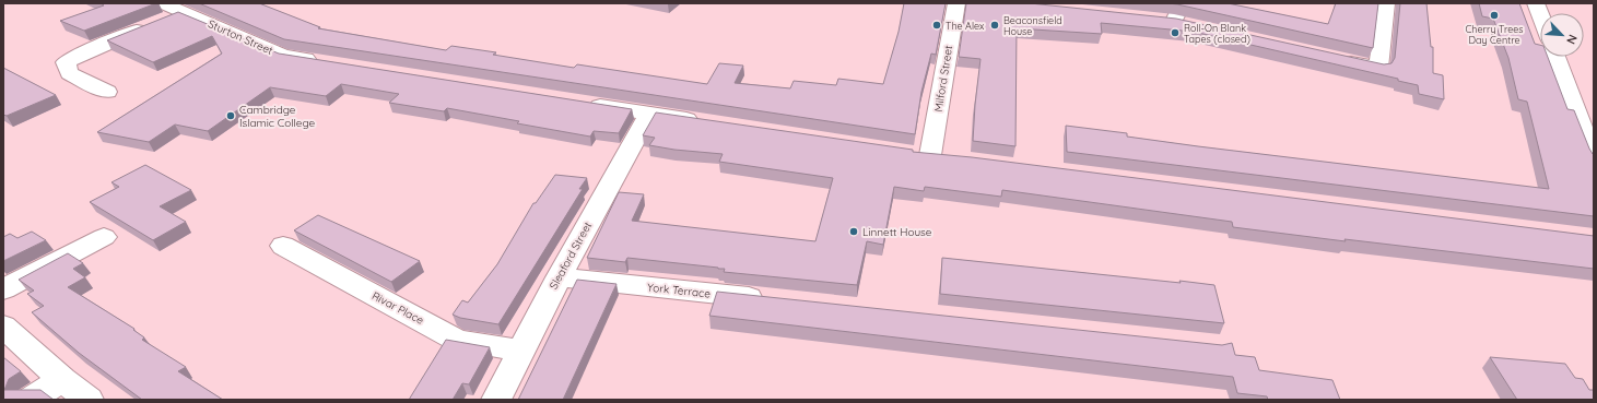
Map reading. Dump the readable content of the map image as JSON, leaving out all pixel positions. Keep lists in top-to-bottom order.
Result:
{
  "streets": {
    "street": [
      "Sturton Street",
      "Milford Street",
      "Sleaford Street",
      "York Terrace",
      "Rivar Place"
    ]
  },
  "crossings": [
    ["Sleaford Street", "York Terrace"],
    ["Sleaford Street", "Rivar Place"]
  ],
  "places": [
    "Cherry Trees Day Centre",
    "The Alex",
    "Beaconsfield House",
    "Roll-On Blank Tapes (closed)",
    "Cambridge Islamic College",
    "Linnett House"
  ],
  "north": "bottom right"
}
